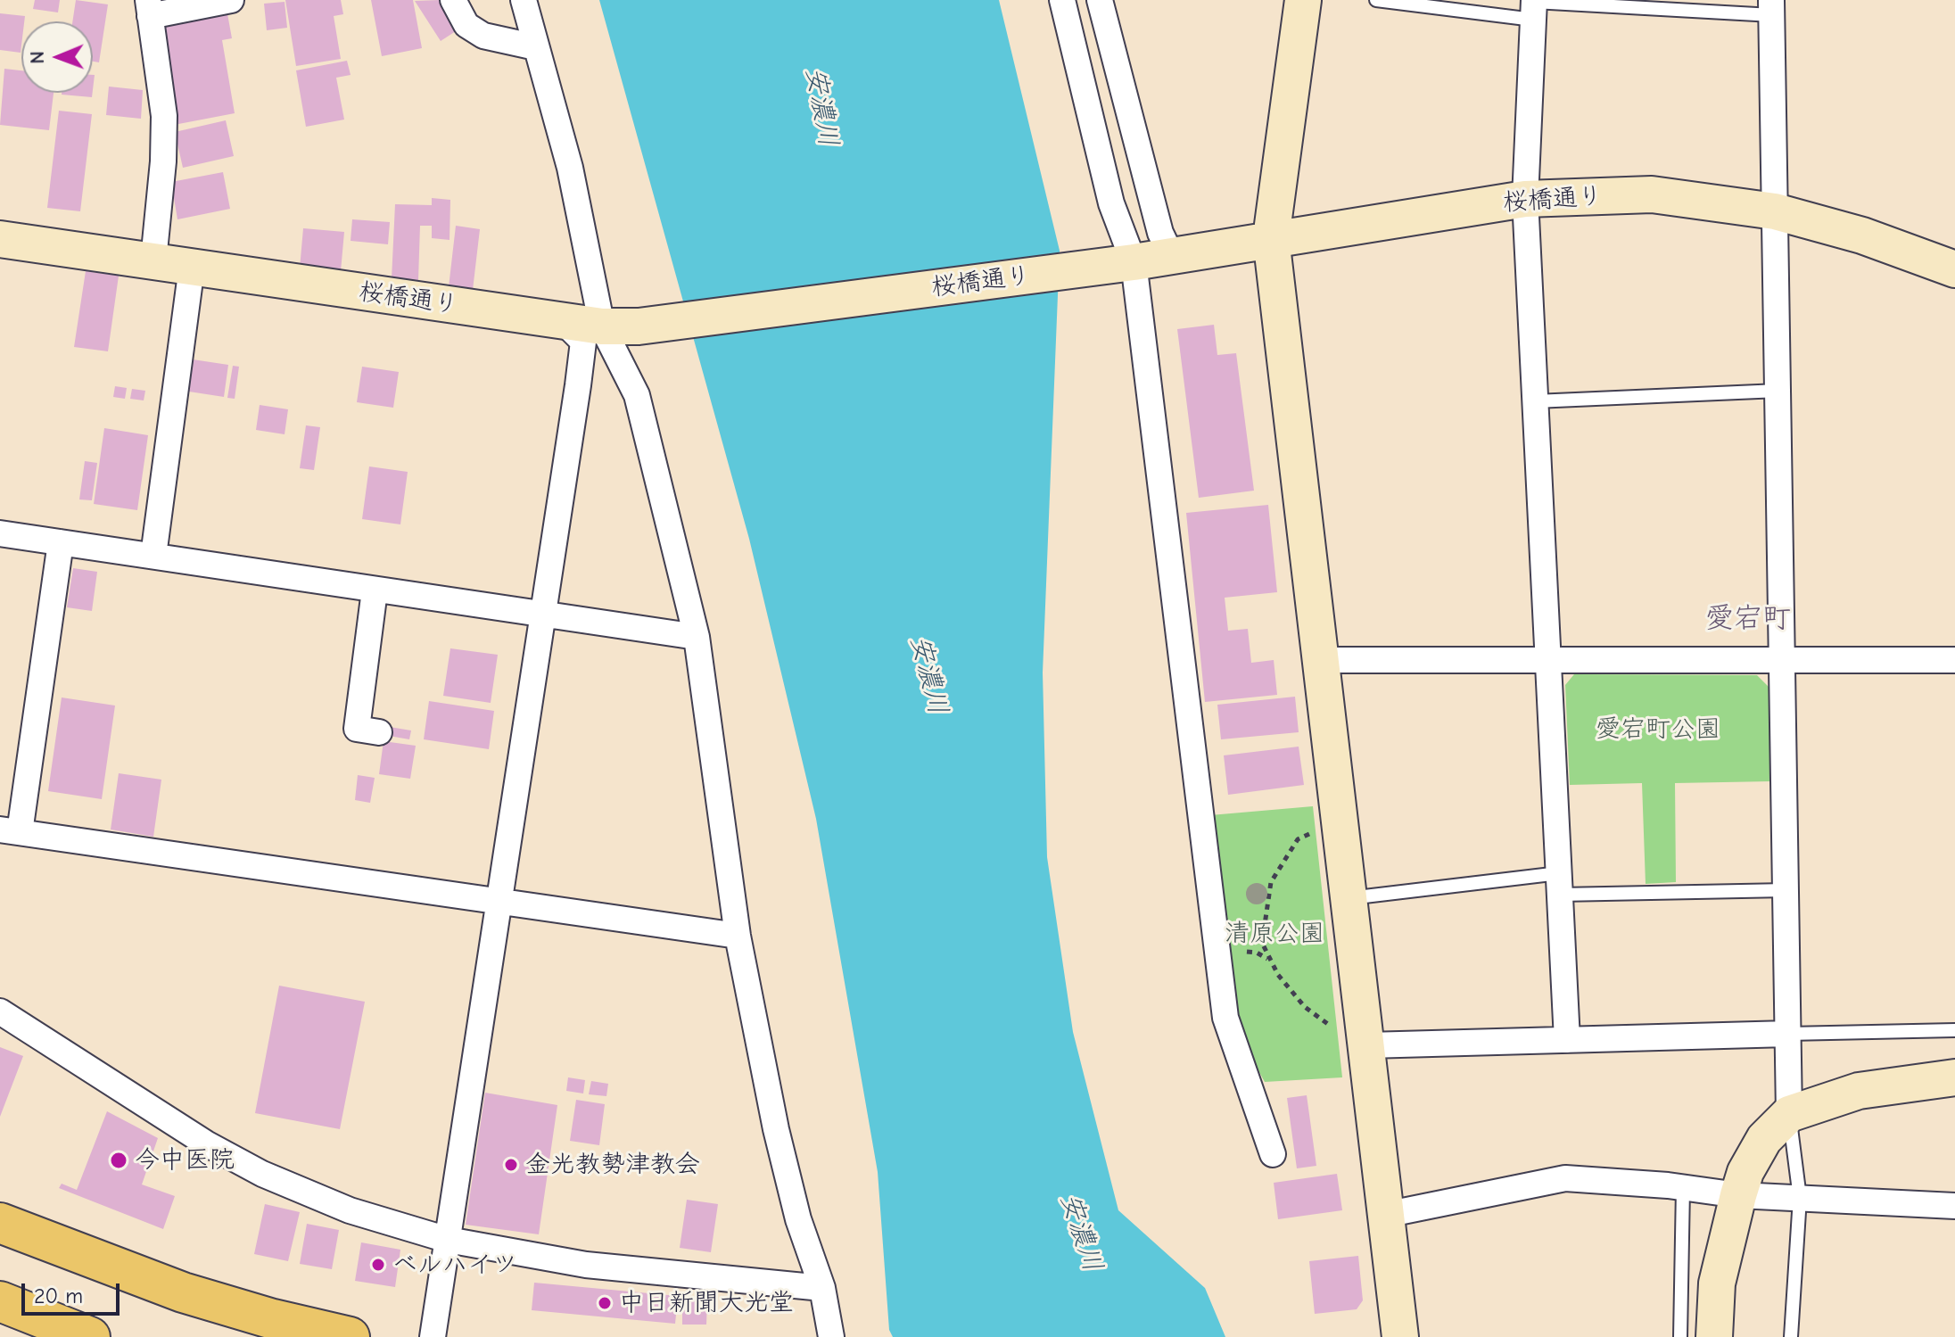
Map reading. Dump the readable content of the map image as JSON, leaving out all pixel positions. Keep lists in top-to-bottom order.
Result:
{
  "streets": {
    "street": ["桜橋通り"]
  },
  "districts": ["愛宕町"],
  "water": ["安濃川"],
  "parks": ["愛宕町公園", "清原公園"],
  "places": [
    "今中医院",
    "金光教勢津教会",
    "ベルハイツ",
    "中日新聞大光堂"
  ],
  "scale_bar": "20 m",
  "north": "left"
}
